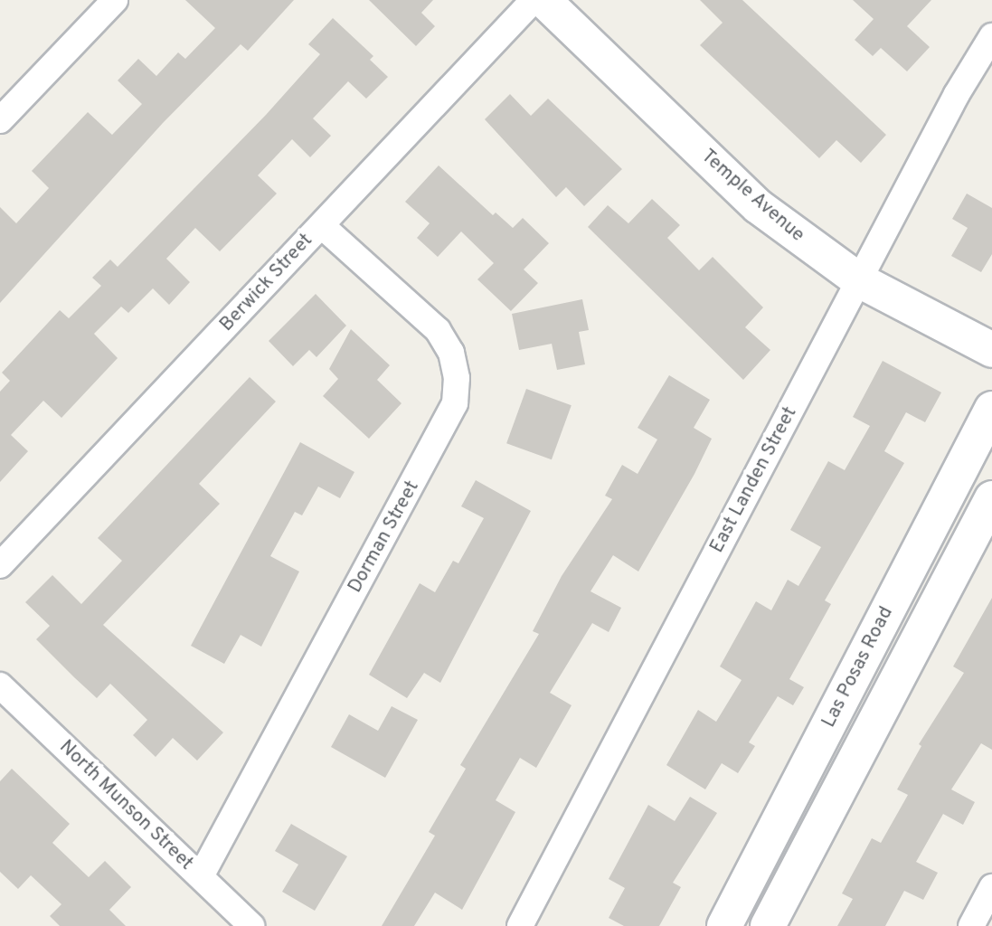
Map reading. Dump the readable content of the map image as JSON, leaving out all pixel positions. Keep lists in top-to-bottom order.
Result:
{
  "streets": {
    "main road": ["Temple Avenue", "Las Posas Road"],
    "street": [
      "Berwick Street",
      "East Landen Street",
      "Dorman Street",
      "North Munson Street"
    ]
  },
  "crossings": [
    ["Temple Avenue", "East Landen Street"],
    ["Berwick Street", "Dorman Street"],
    ["Dorman Street", "North Munson Street"]
  ]
}
